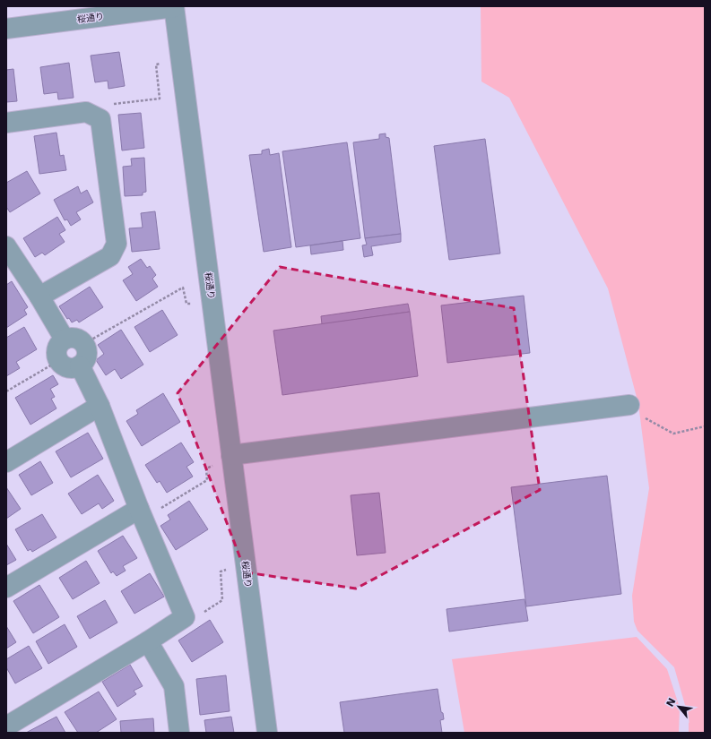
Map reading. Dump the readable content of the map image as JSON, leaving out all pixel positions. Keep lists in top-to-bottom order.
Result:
{
  "streets": {
    "street": ["桜通り"]
  },
  "north": "top left"
}
